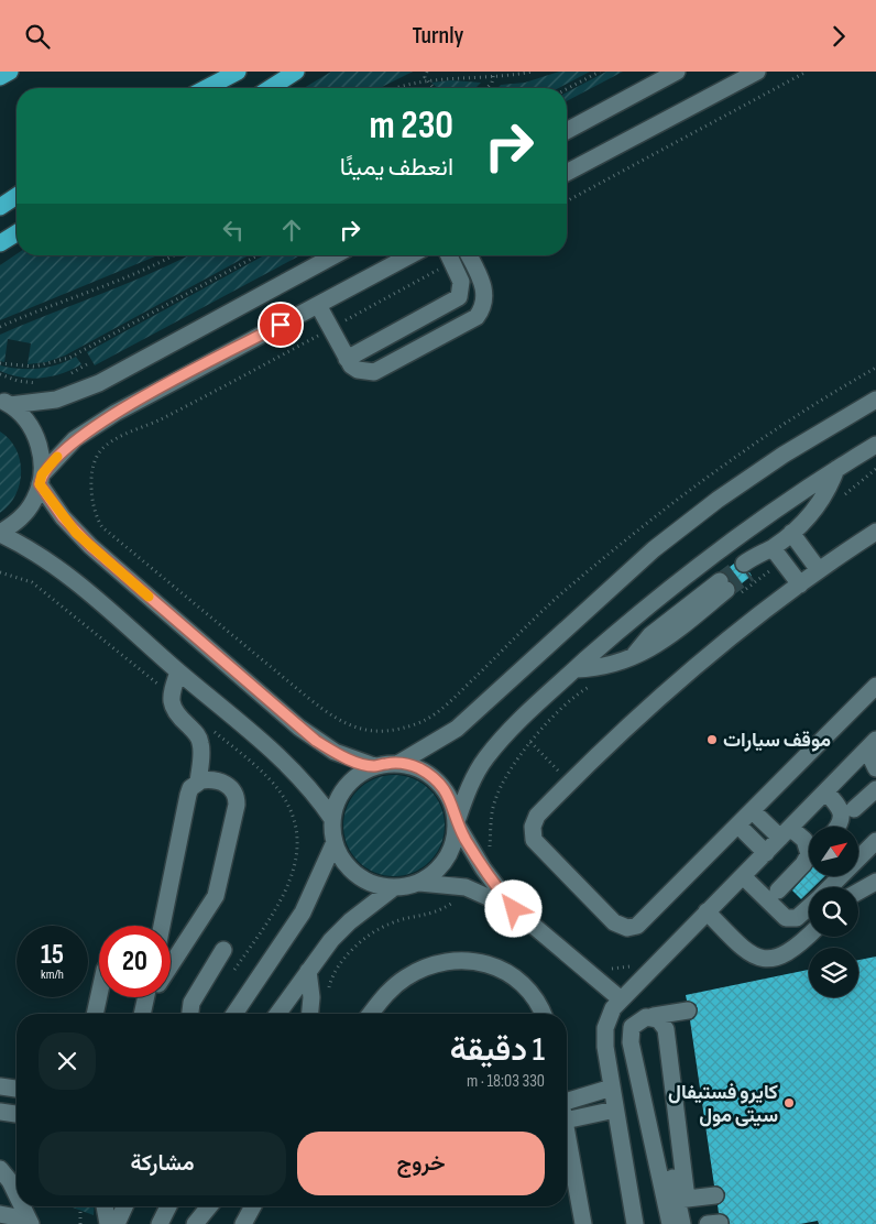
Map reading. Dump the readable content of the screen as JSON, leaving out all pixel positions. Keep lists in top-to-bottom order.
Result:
{
  "places": ["موقف سيارات", "كايرو فستيفال سيتى مول"],
  "north": "top right",
  "page": {
    "header": "Turnly",
    "turn": ["230 m", "انعطف يمينًا"],
    "speed": "15 km/h",
    "limit": "20",
    "heading": ["1 دقيقة", "330 m · 18:03"],
    "buttons": ["خروج", "مشاركة"]
  }
}
